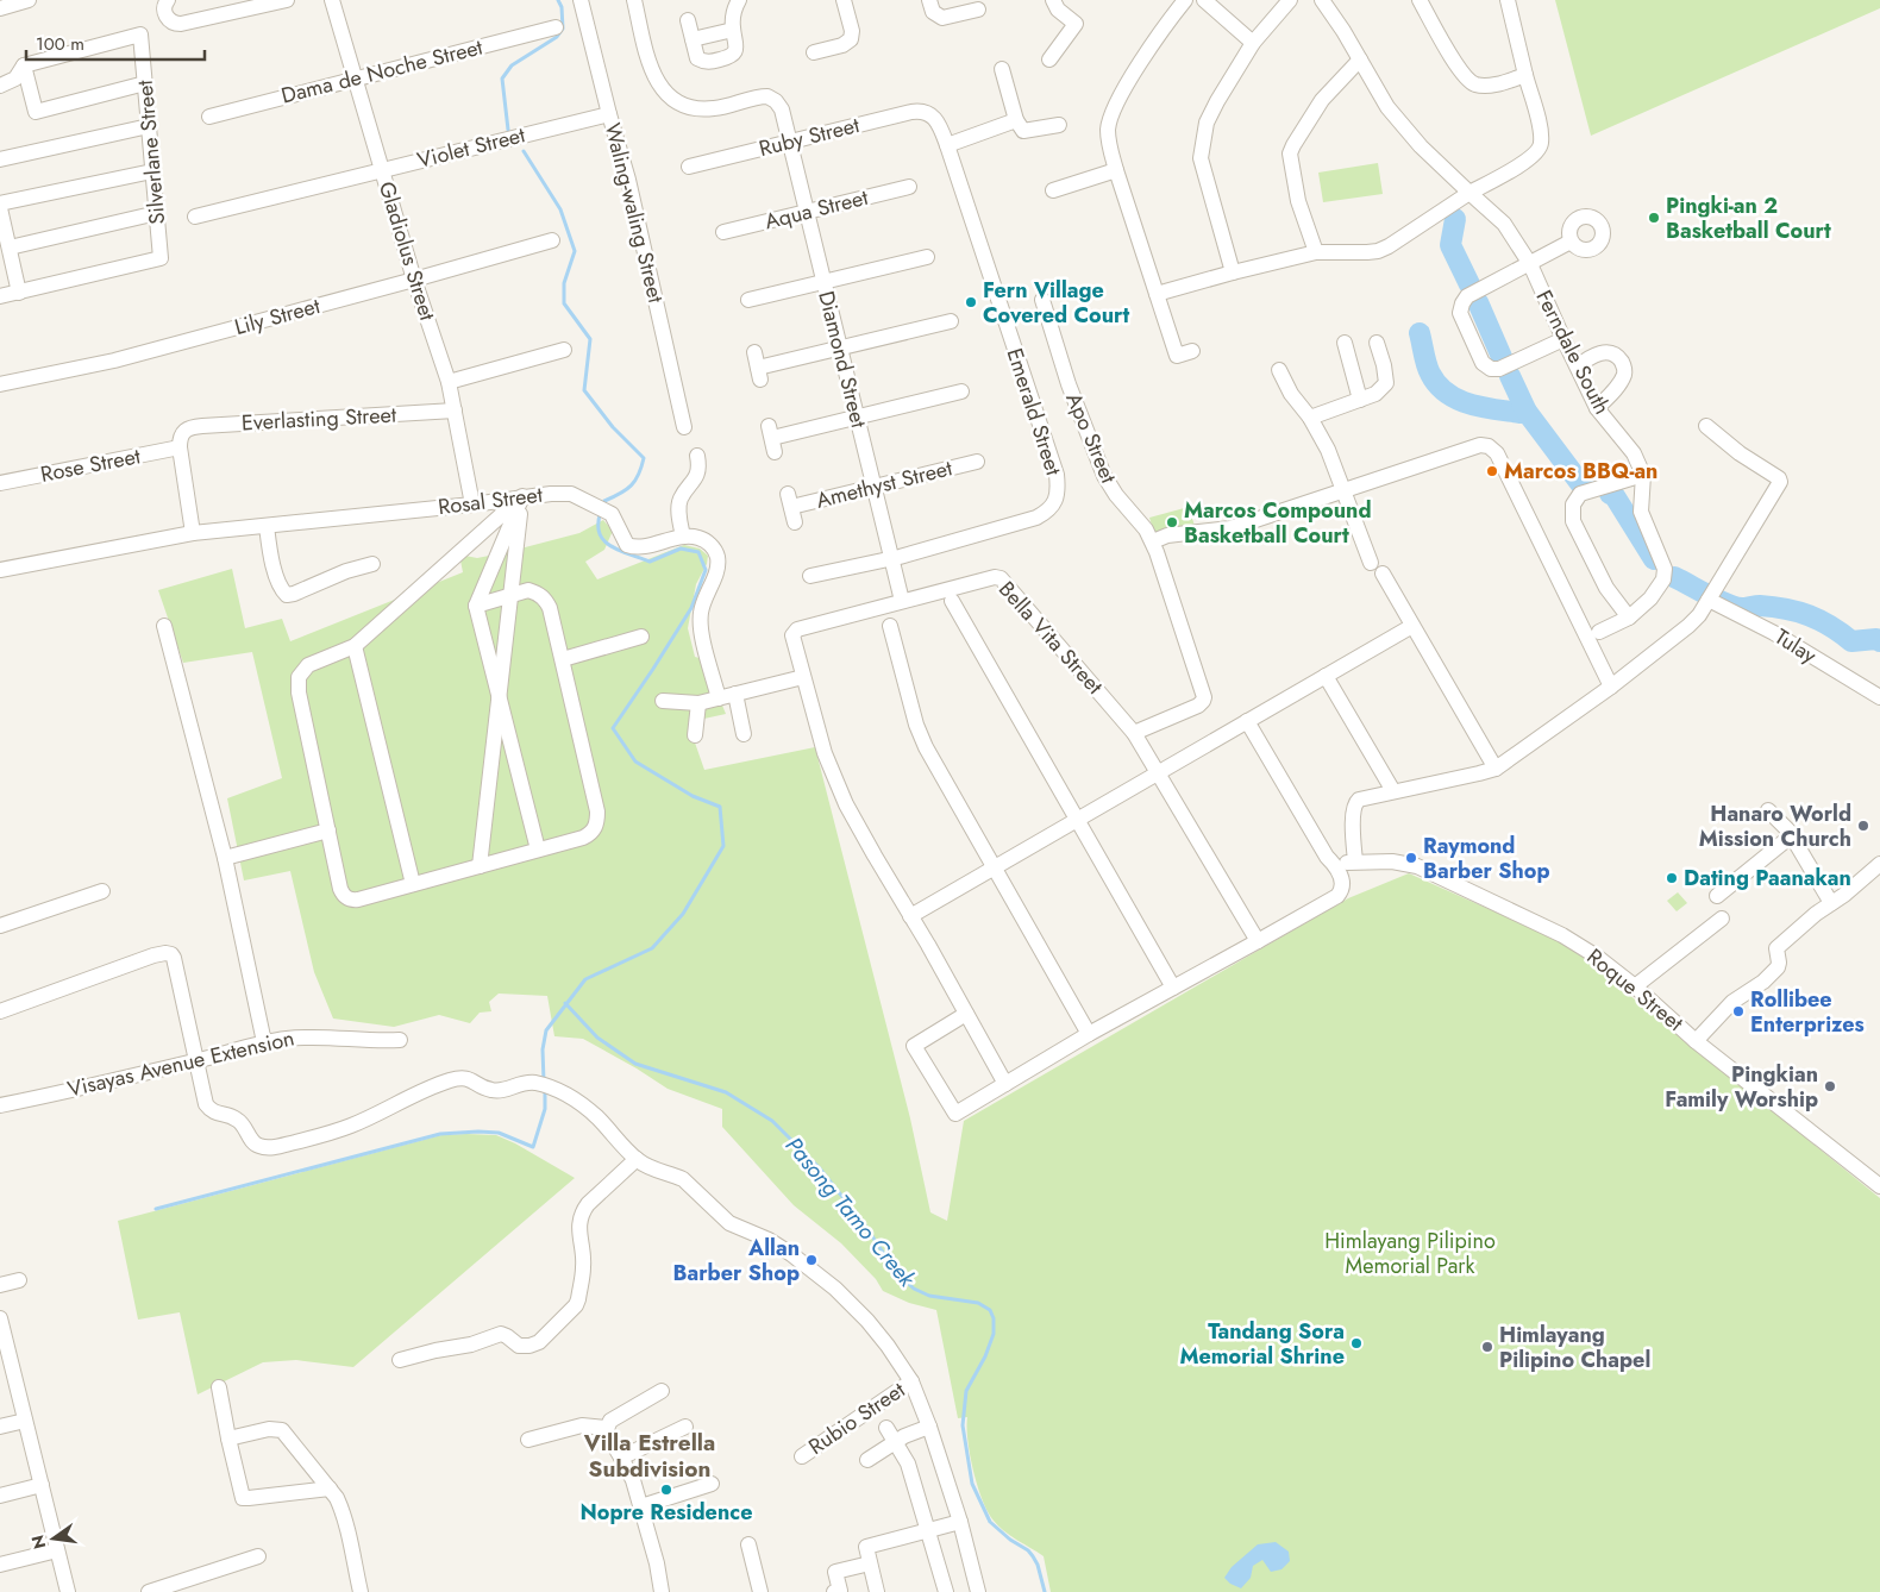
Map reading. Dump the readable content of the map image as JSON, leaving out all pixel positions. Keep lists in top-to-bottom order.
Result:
{
  "streets": {
    "street": [
      "Dama de Noche Street",
      "Ruby Street",
      "Violet Street",
      "Silverlane Street",
      "Aqua Street",
      "Waling-waling Street",
      "Gladiolus Street",
      "Lily Street",
      "Ferndale South",
      "Diamond Street",
      "Emerald Street",
      "Everlasting Street",
      "Apo Street",
      "Rose Street",
      "Amethyst Street",
      "Rosal Street",
      "Bella Vita Street",
      "Tulay",
      "Roque Street",
      "Visayas Avenue Extension",
      "Rubio Street"
    ]
  },
  "crossings": [
    ["Dama de Noche Street", "Gladiolus Street"],
    ["Ruby Street", "Diamond Street"],
    ["Ruby Street", "Emerald Street"],
    ["Violet Street", "Waling-waling Street"],
    ["Violet Street", "Gladiolus Street"],
    ["Aqua Street", "Diamond Street"],
    ["Gladiolus Street", "Lily Street"],
    ["Gladiolus Street", "Everlasting Street"],
    ["Gladiolus Street", "Rosal Street"],
    ["Diamond Street", "Emerald Street"],
    ["Diamond Street", "Amethyst Street"],
    ["Diamond Street", "Bella Vita Street"],
    ["Everlasting Street", "Rose Street"],
    ["Apo Street", "Bella Vita Street"]
  ],
  "districts": ["Villa Estrella Subdivision"],
  "water": ["Pasong Tamo Creek"],
  "parks": ["Himlayang Pilipino Memorial Park"],
  "places": [
    "Pingki-an 2 Basketball Court",
    "Fern Village Covered Court",
    "Marcos BBQ-an",
    "Marcos Compound Basketball Court",
    "Hanaro World Mission Church",
    "Raymond Barber Shop",
    "Dating Paanakan",
    "Rollibee Enterprizes",
    "Pingkian Family Worship",
    "Allan Barber Shop",
    "Tandang Sora Memorial Shrine",
    "Himlayang Pilipino Chapel",
    "Nopre Residence"
  ],
  "scale_bar": "100 m",
  "north": "left"
}
